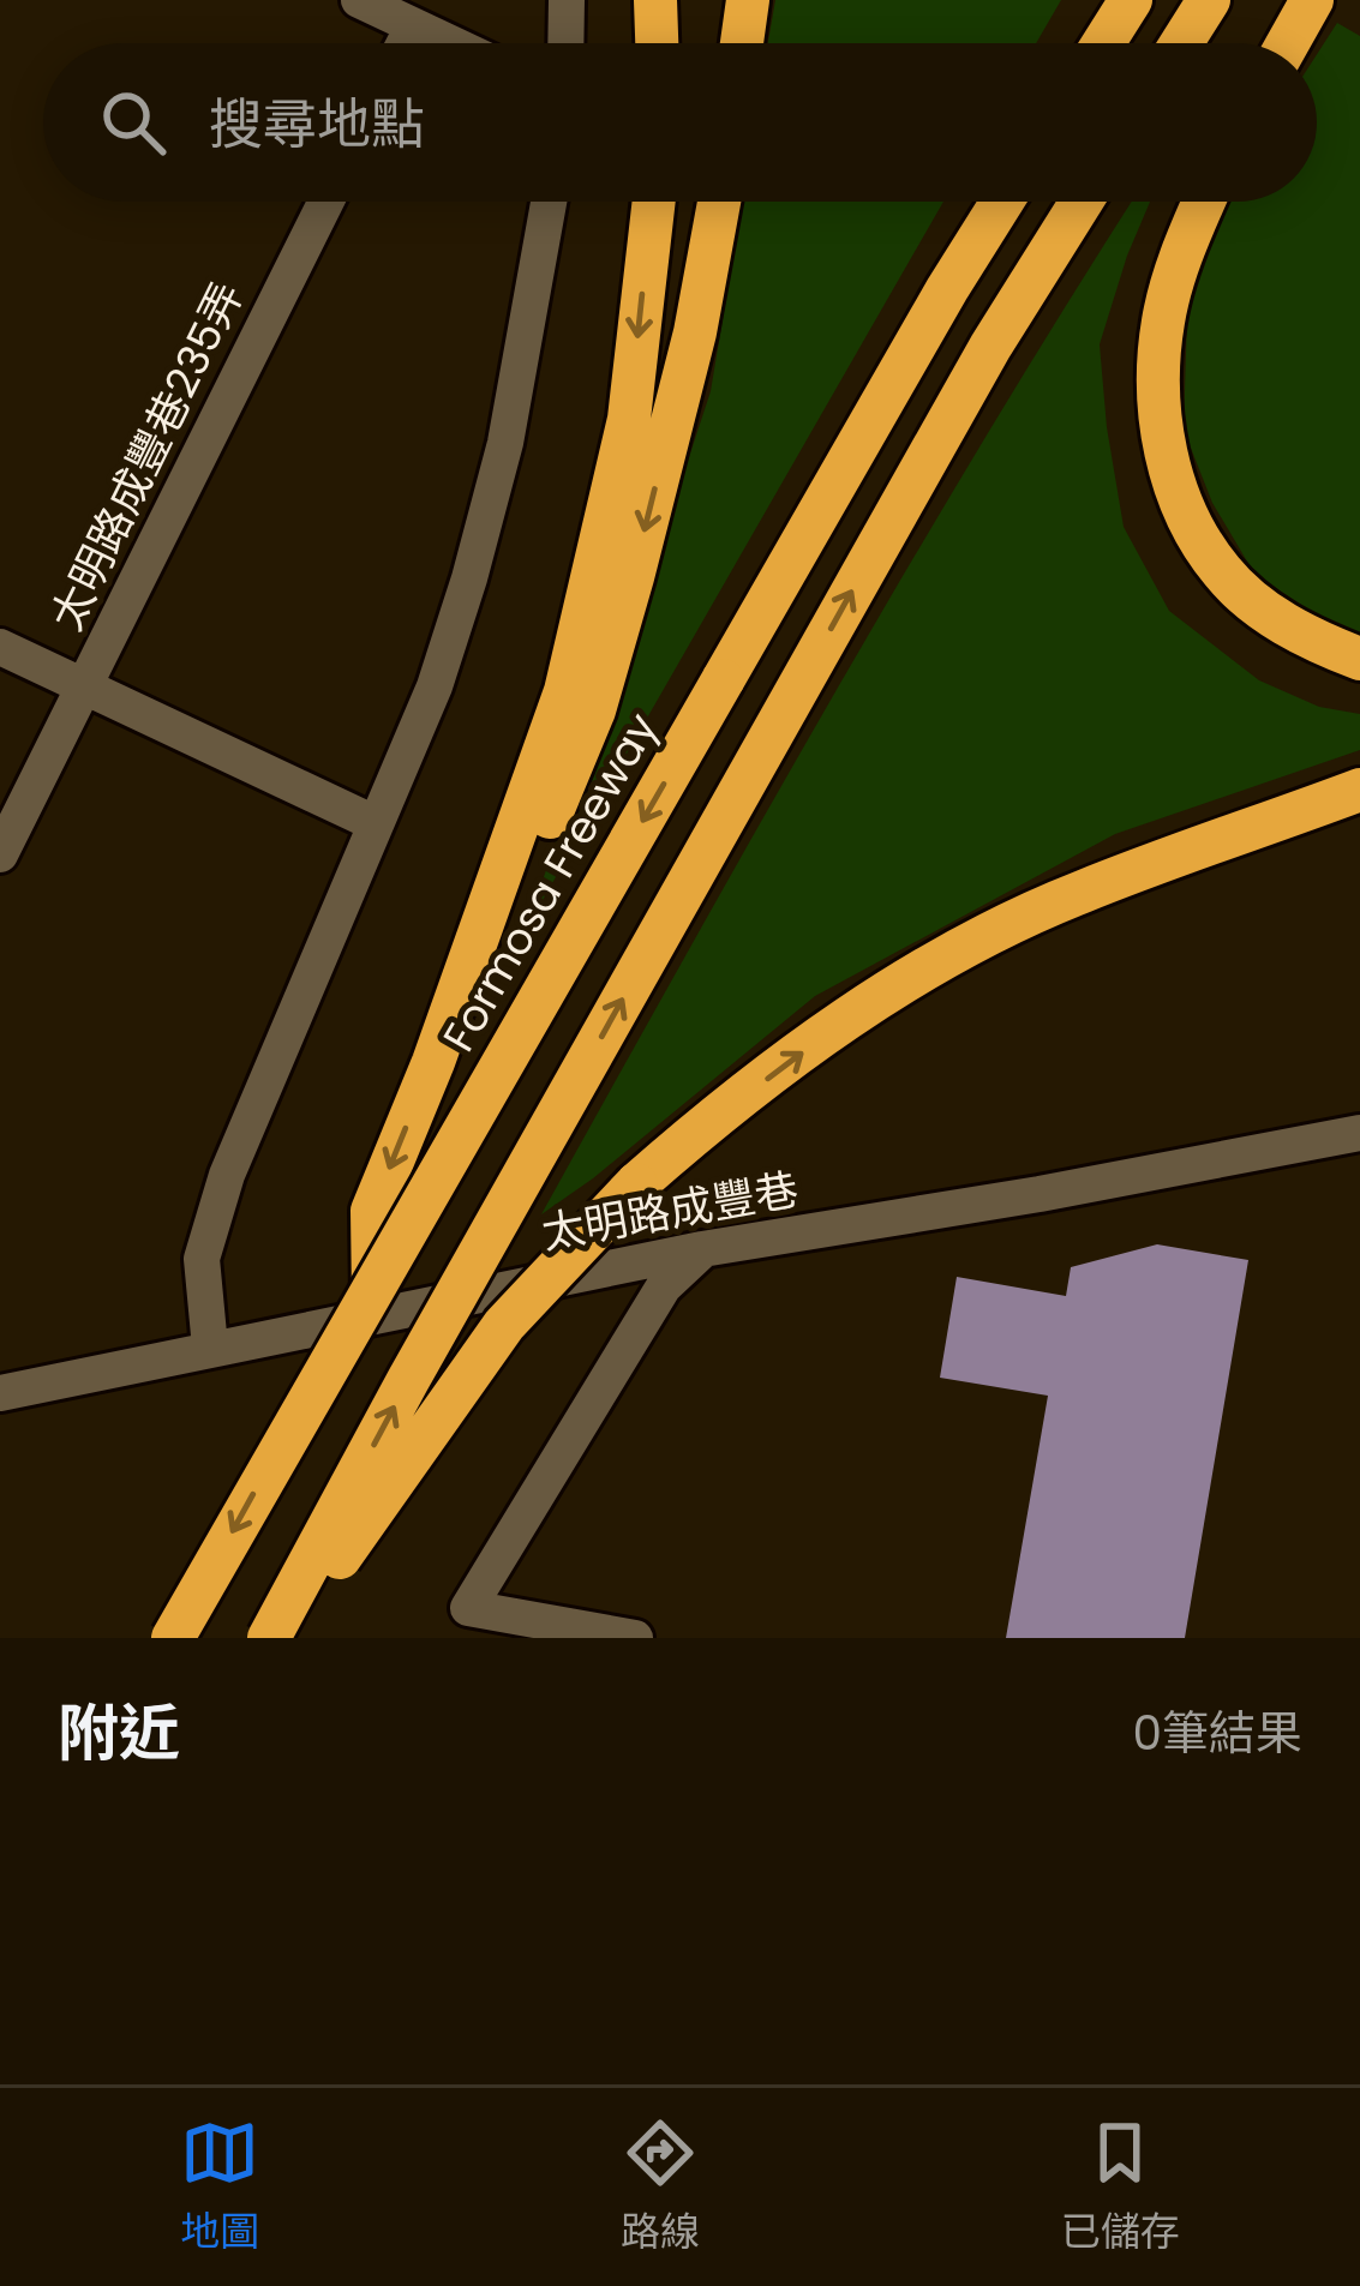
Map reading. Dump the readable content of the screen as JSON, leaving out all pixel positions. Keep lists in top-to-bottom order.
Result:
{
  "streets": {
    "highway": ["Formosa Freeway"],
    "street": ["太明路成豐巷235弄", "太明路成豐巷"]
  },
  "page": {
    "search": "搜尋地點",
    "heading": ["附近", "0筆結果"],
    "nav": ["地圖", "路線", "已儲存"]
  }
}
